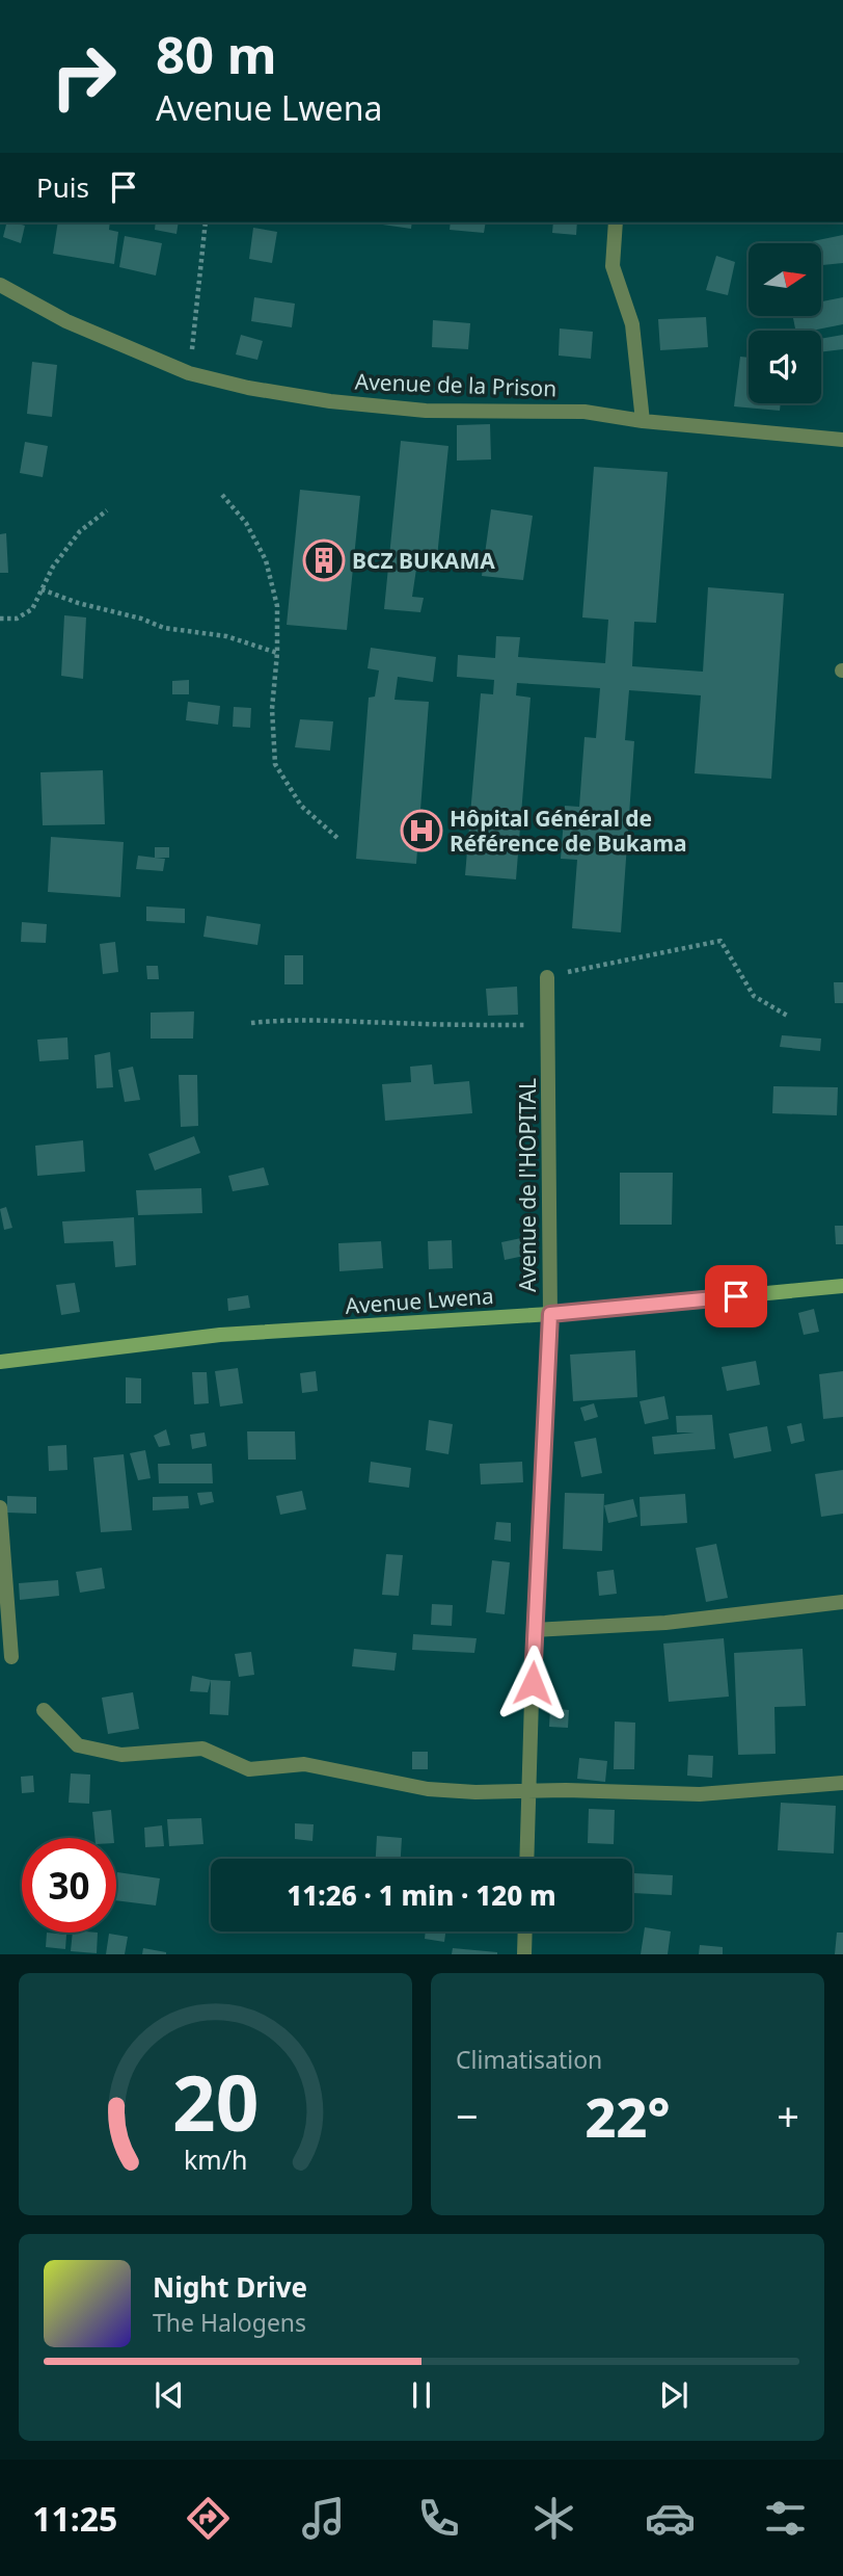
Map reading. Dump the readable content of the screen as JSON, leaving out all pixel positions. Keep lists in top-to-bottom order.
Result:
{
  "streets": {
    "main road": ["Avenue Lwena"],
    "street": ["Avenue de la Prison", "Avenue de l'HOPITAL"]
  },
  "crossings": [
    ["Avenue de l'HOPITAL", "Avenue Lwena"]
  ],
  "places": {
    "building": ["BCZ BUKAMA"],
    "hospital": ["Hôpital Général de Référence de Bukama"]
  },
  "north": "right",
  "page": {
    "turn": ["80 m", "Avenue Lwena"],
    "then": "Puis",
    "limit": "30",
    "trip": "11:26 · 1 min · 120 m",
    "tile": "Climatisation",
    "heat": ["−", "22°", "+"],
    "song": ["Night Drive", "The Halogens"],
    "tabs": "11:25",
    "gauge": ["20", "km/h"]
  }
}
